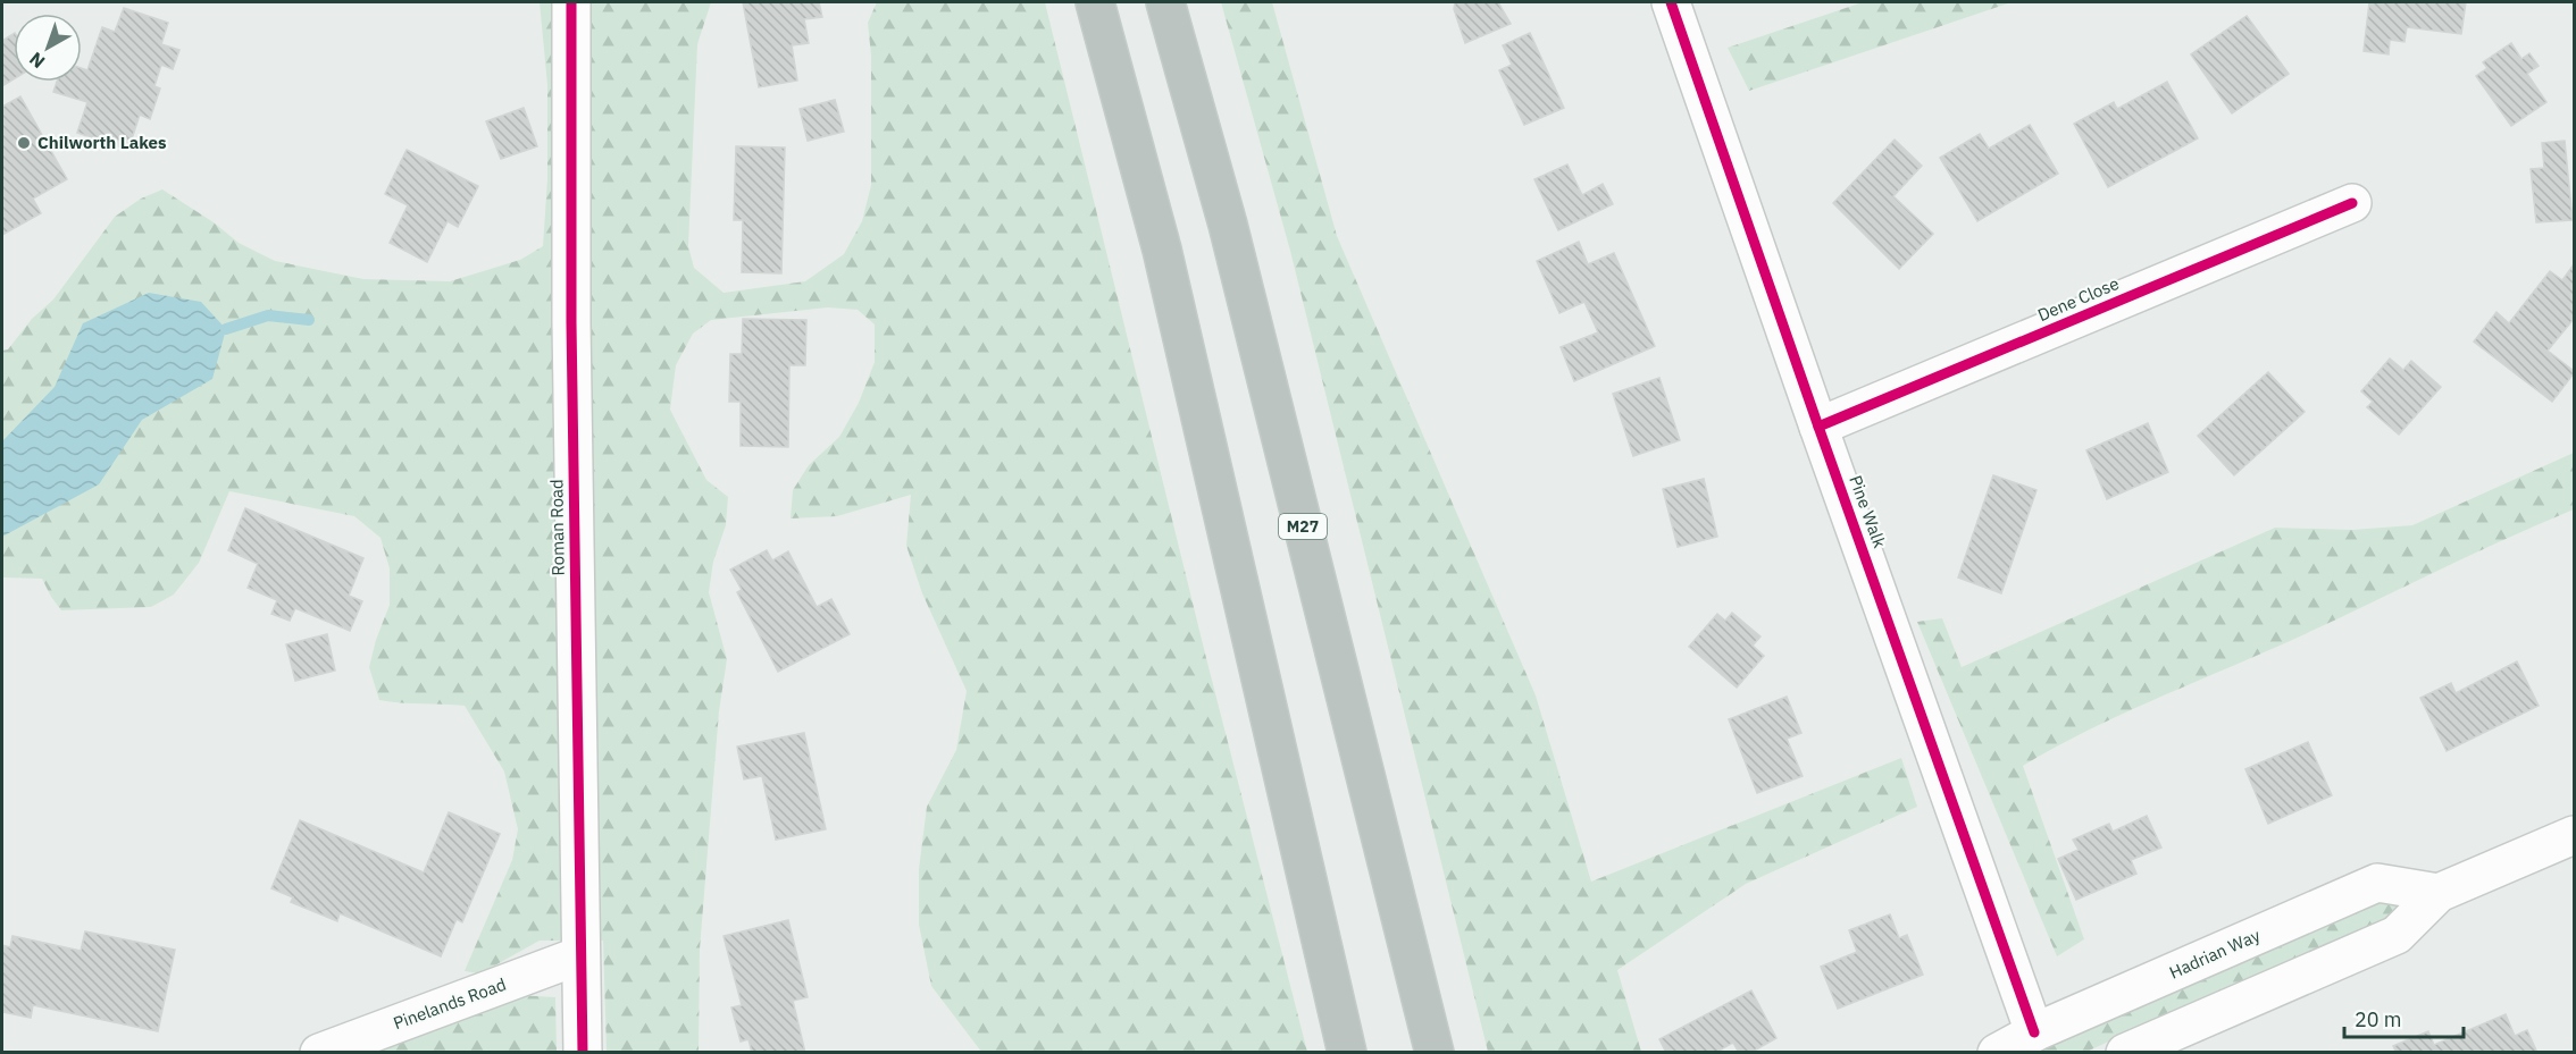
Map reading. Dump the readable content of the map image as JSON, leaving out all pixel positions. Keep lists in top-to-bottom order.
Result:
{
  "streets": {
    "highway": ["M27"],
    "street": [
      "Dene Close",
      "Pine Walk",
      "Roman Road",
      "Hadrian Way",
      "Pinelands Road"
    ]
  },
  "crossings": [
    ["Dene Close", "Pine Walk"],
    ["Pine Walk", "Hadrian Way"],
    ["Roman Road", "Pinelands Road"]
  ],
  "places": ["Chilworth Lakes"],
  "scale_bar": "20 m",
  "north": "bottom left"
}
